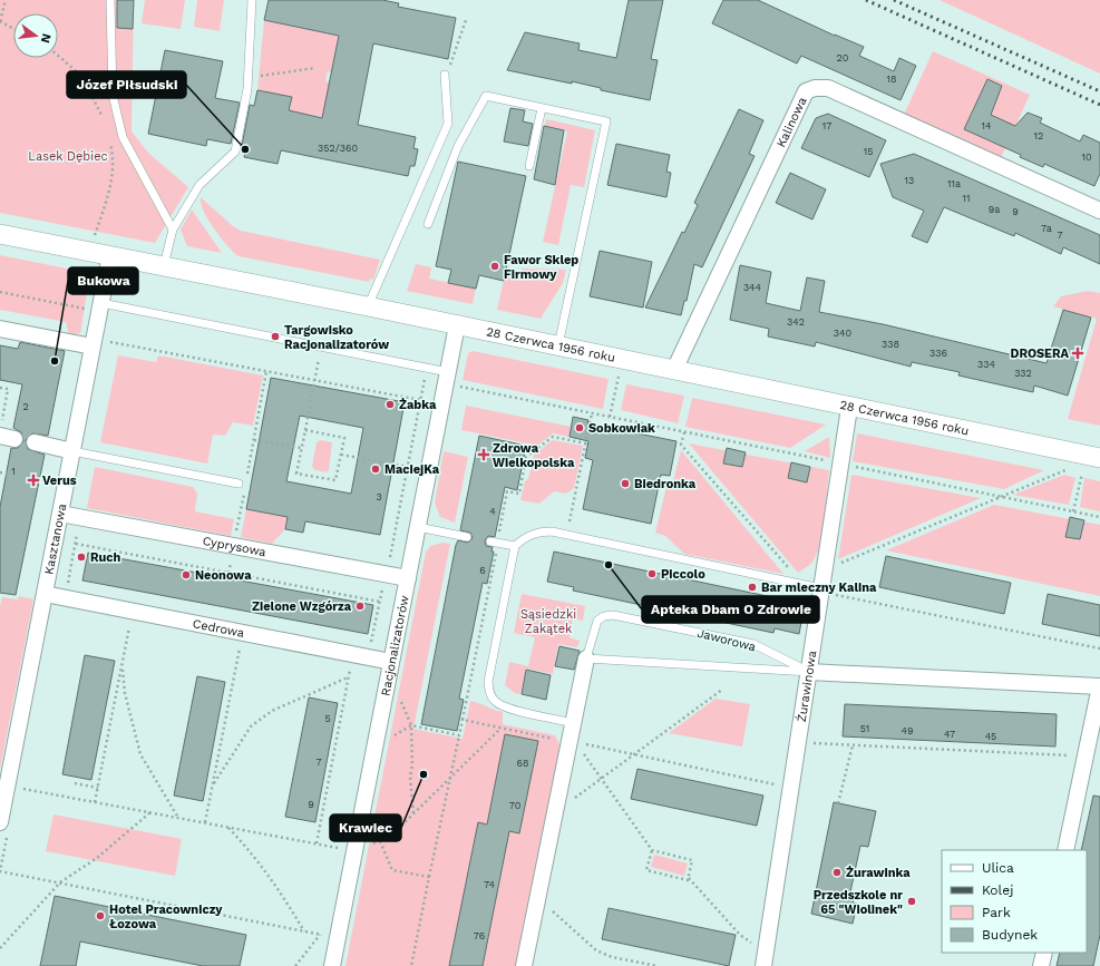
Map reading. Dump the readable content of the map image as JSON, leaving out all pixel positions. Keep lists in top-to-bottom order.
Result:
{
  "streets": {
    "street": [
      "Kalinowa",
      "28 Czerwca 1956 roku",
      "Kasztanowa",
      "Cyprysowa",
      "Cedrowa",
      "Jaworowa",
      "Racjonalizatorów",
      "Żurawinowa"
    ]
  },
  "crossings": [
    ["Kalinowa", "28 Czerwca 1956 roku"],
    ["28 Czerwca 1956 roku", "Kasztanowa"],
    ["28 Czerwca 1956 roku", "Racjonalizatorów"],
    ["28 Czerwca 1956 roku", "Żurawinowa"],
    ["Kasztanowa", "Cyprysowa"],
    ["Kasztanowa", "Cedrowa"],
    ["Cyprysowa", "Racjonalizatorów"],
    ["Cedrowa", "Racjonalizatorów"],
    ["Jaworowa", "Żurawinowa"]
  ],
  "parks": ["Lasek Dębiec", "Sąsiedzki Zakątek"],
  "places": {
    "other": [
      "Józef Piłsudski",
      "Fawor Sklep Firmowy",
      "Targowisko Racjonalizatorów",
      "Bukowa",
      "Żabka",
      "Sobkowiak",
      "MaciejKa",
      "Biedronka",
      "Ruch",
      "Apteka Dbam O Zdrowie",
      "Piccolo",
      "Neonowa",
      "Bar mleczny Kalina",
      "Zielone Wzgórza",
      "Krawiec",
      "Żurawinka",
      "Przedszkole nr 65 \"Wiolinek\"",
      "Hotel Pracowniczy Łozowa"
    ],
    "health": ["DROSERA", "Zdrowa Wielkopolska", "Verus"]
  },
  "house_numbers": [
    "20",
    "18",
    "17",
    "14",
    "12",
    "352/360",
    "15",
    "10",
    "13",
    "11a",
    "11",
    "9a",
    "9",
    "7a",
    "7",
    "344",
    "342",
    "340",
    "338",
    "336",
    "334",
    "332",
    "2",
    "1",
    "3",
    "4",
    "6",
    "5",
    "51",
    "49",
    "47",
    "45",
    "7",
    "68",
    "9",
    "70",
    "74",
    "76"
  ],
  "legend": [
    "Ulica",
    "Kolej",
    "Park",
    "Budynek"
  ],
  "north": "right"
}
